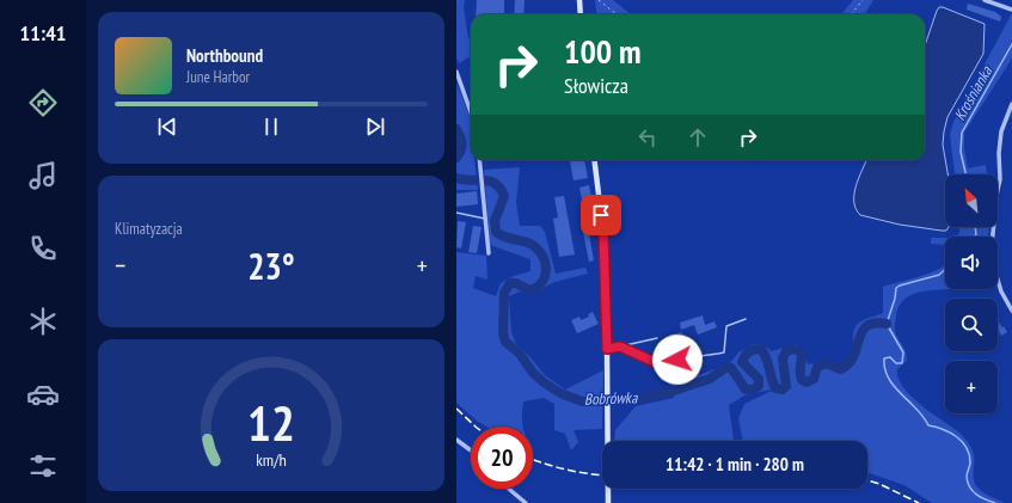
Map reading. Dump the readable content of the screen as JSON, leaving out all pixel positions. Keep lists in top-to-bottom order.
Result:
{
  "water": ["Krośnianka", "Bobrówka"],
  "north": "top left",
  "page": {
    "tabs": "11:41",
    "turn": ["100 m", "Słowicza"],
    "song": ["Northbound", "June Harbor"],
    "map_buttons": "+",
    "tile": "Klimatyzacja",
    "heat": ["−", "23°", "+"],
    "limit": "20",
    "trip": "11:42 · 1 min · 280 m",
    "gauge": ["12", "km/h"]
  }
}
